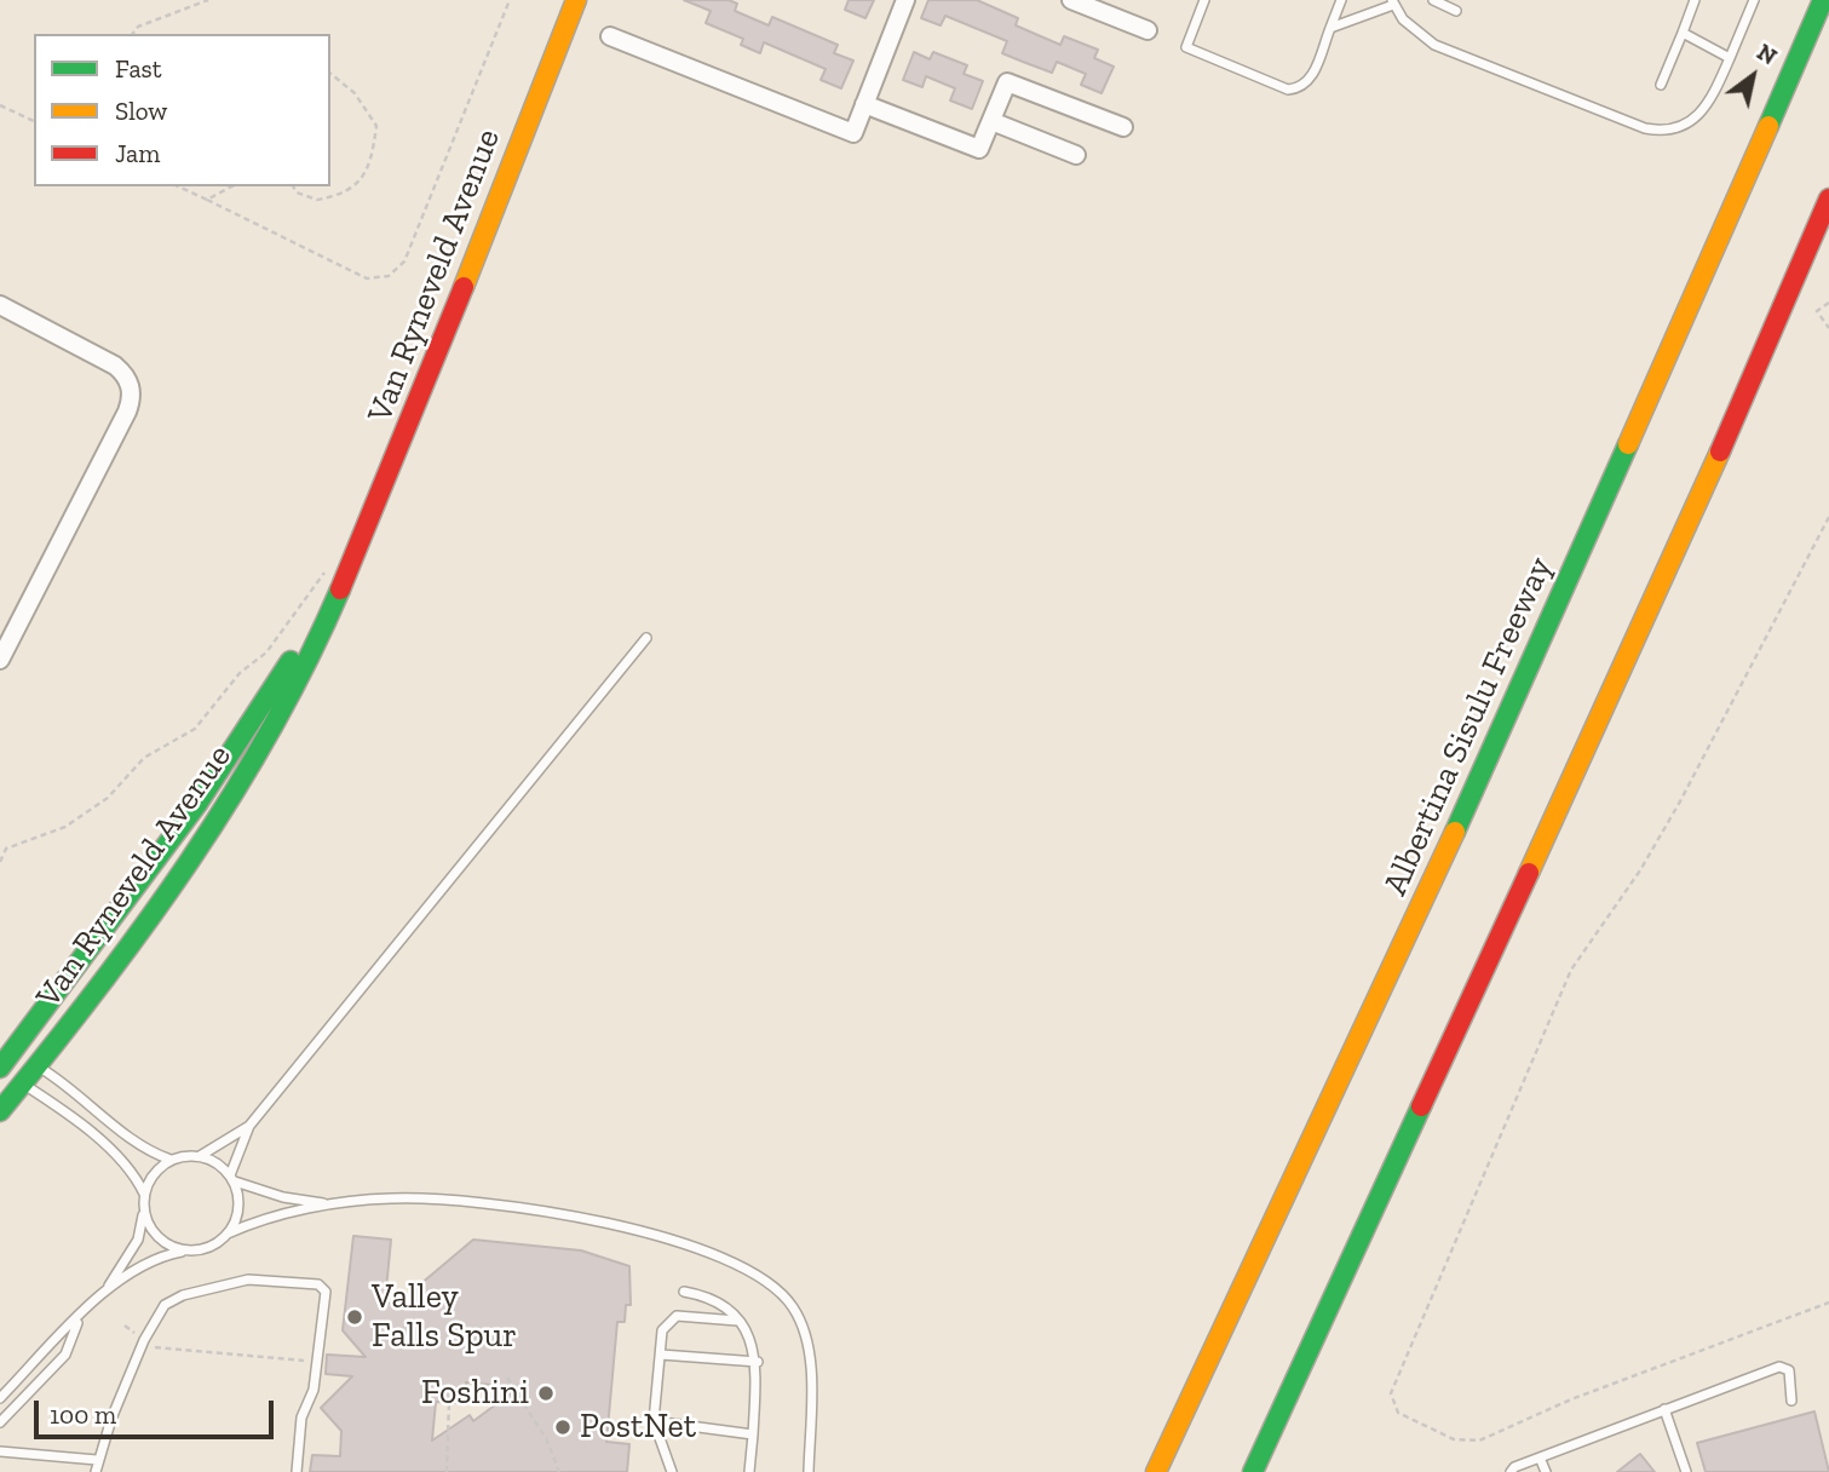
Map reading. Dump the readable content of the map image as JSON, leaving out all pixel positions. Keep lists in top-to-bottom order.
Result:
{
  "streets": {
    "main road": ["Van Ryneveld Avenue", "Albertina Sisulu Freeway"]
  },
  "places": ["Valley Falls Spur", "Foshini", "PostNet"],
  "legend": ["Fast", "Slow", "Jam"],
  "scale_bar": "100 m",
  "north": "top right"
}
